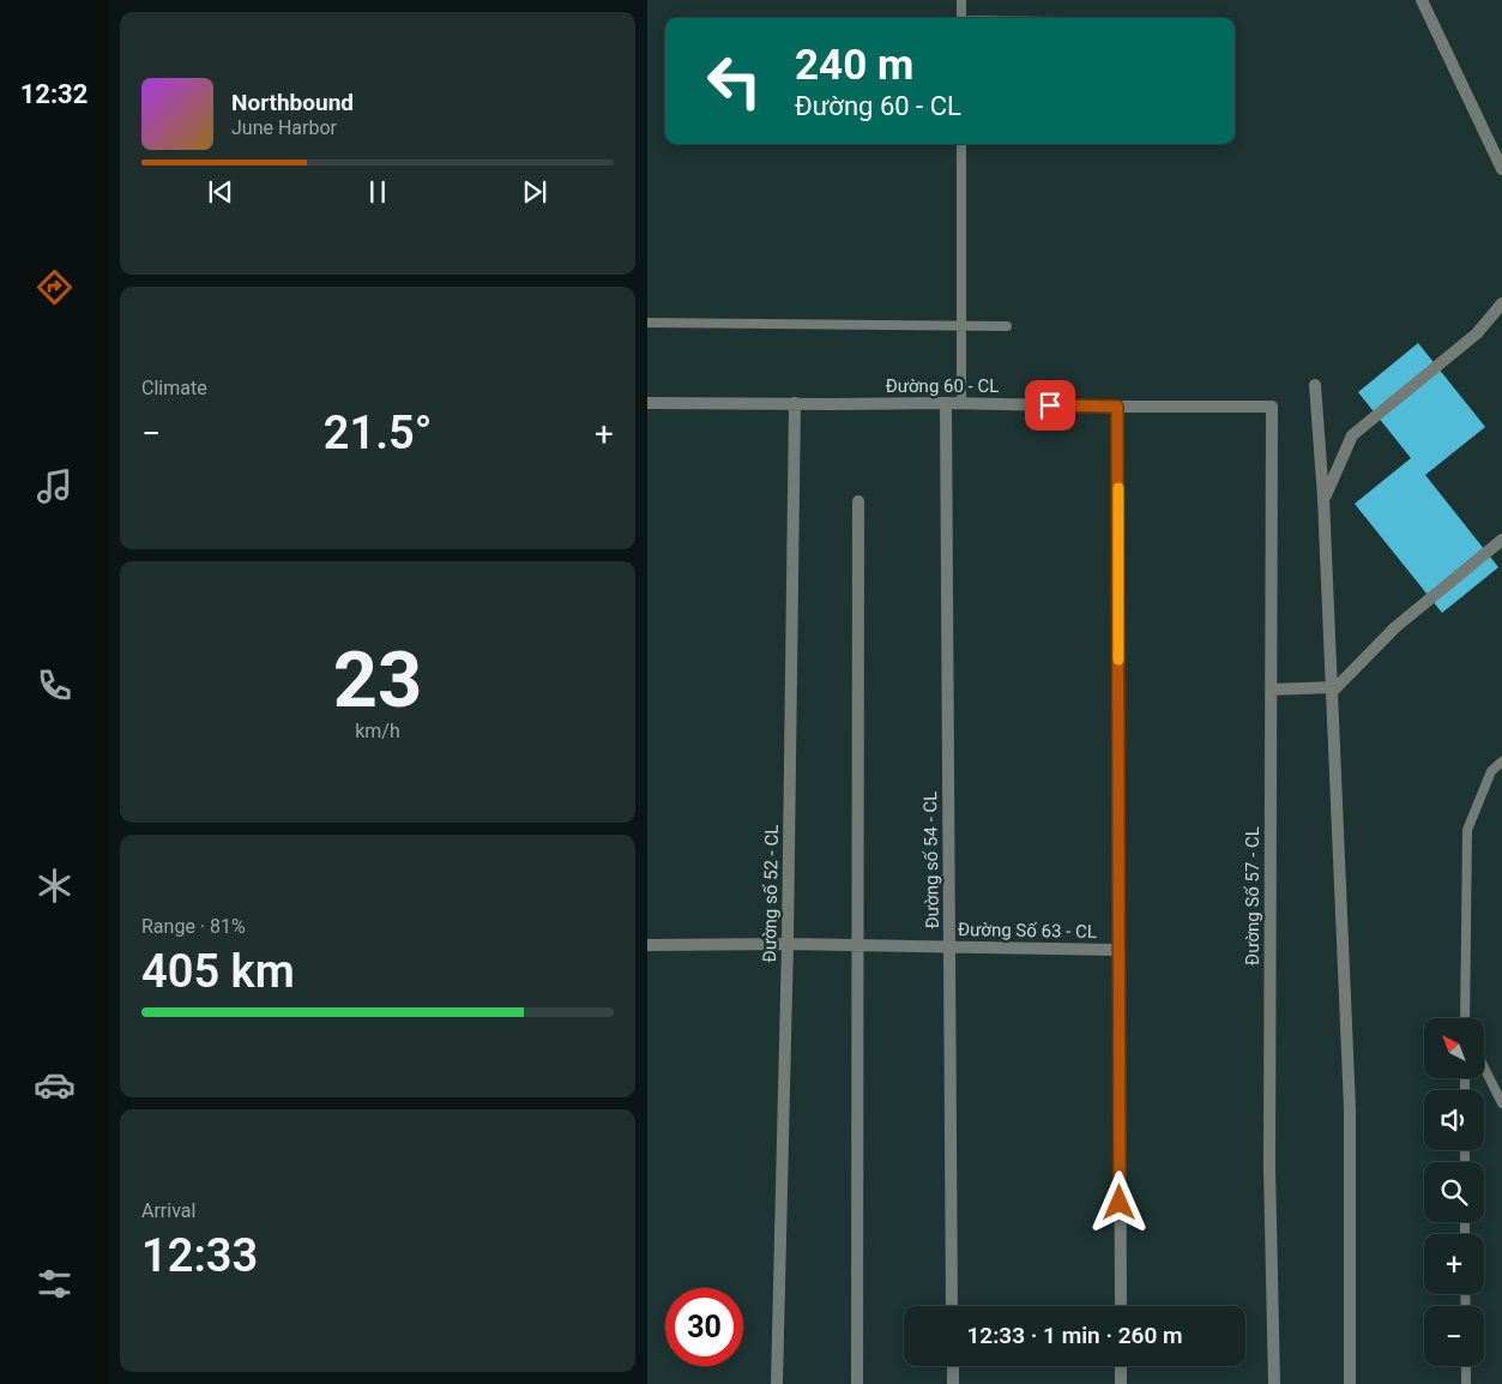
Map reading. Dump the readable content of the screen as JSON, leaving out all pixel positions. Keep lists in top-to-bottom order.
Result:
{
  "streets": {
    "street": [
      "Đường 60 - CL",
      "Đường số 54 - CL",
      "Đường số 52 - CL",
      "Đường Số 57 - CL",
      "Đường Số 63 - CL"
    ]
  },
  "crossings": [
    ["Đường 60 - CL", "Đường số 54 - CL"],
    ["Đường 60 - CL", "Đường số 52 - CL"],
    ["Đường 60 - CL", "Đường Số 57 - CL"],
    ["Đường số 54 - CL", "Đường Số 63 - CL"],
    ["Đường số 52 - CL", "Đường Số 63 - CL"]
  ],
  "north": "top left",
  "page": {
    "tabs": "12:32",
    "turn": ["240 m", "Đường 60 - CL"],
    "song": ["Northbound", "June Harbor"],
    "tile": [
      "Climate",
      ["23", "km/h"],
      ["Range · 81%", "405 km"],
      ["Arrival", "12:33"]
    ],
    "heat": ["−", "21.5°", "+"],
    "map_buttons": ["+", "−"],
    "limit": "30",
    "trip": "12:33 · 1 min · 260 m"
  }
}
